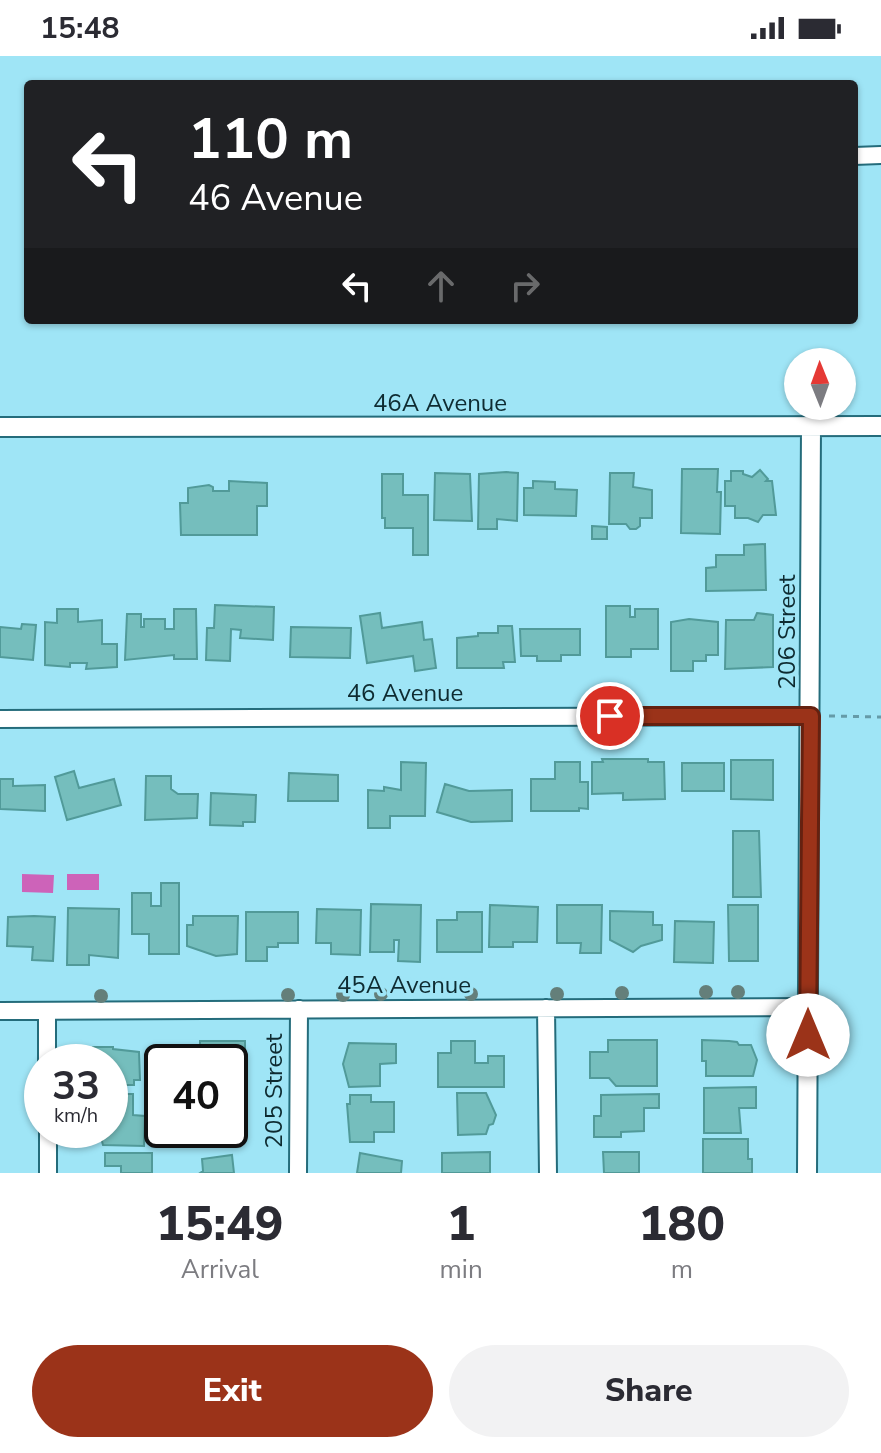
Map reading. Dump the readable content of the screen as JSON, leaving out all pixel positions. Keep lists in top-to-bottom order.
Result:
{
  "streets": {
    "street": [
      "46A Avenue",
      "206 Street",
      "46 Avenue",
      "45A Avenue",
      "205 Street"
    ]
  },
  "crossings": [
    ["46A Avenue", "206 Street"],
    ["206 Street", "46 Avenue"],
    ["206 Street", "45A Avenue"],
    ["45A Avenue", "205 Street"]
  ],
  "north": "top",
  "page": {
    "status": "15:48",
    "turn": ["110 m", "46 Avenue"],
    "speed": "33 km/h",
    "limit": "40",
    "eta": [
      "15:49",
      "Arrival",
      "1",
      "min",
      "180",
      "m"
    ],
    "buttons": ["Exit", "Share"]
  }
}
